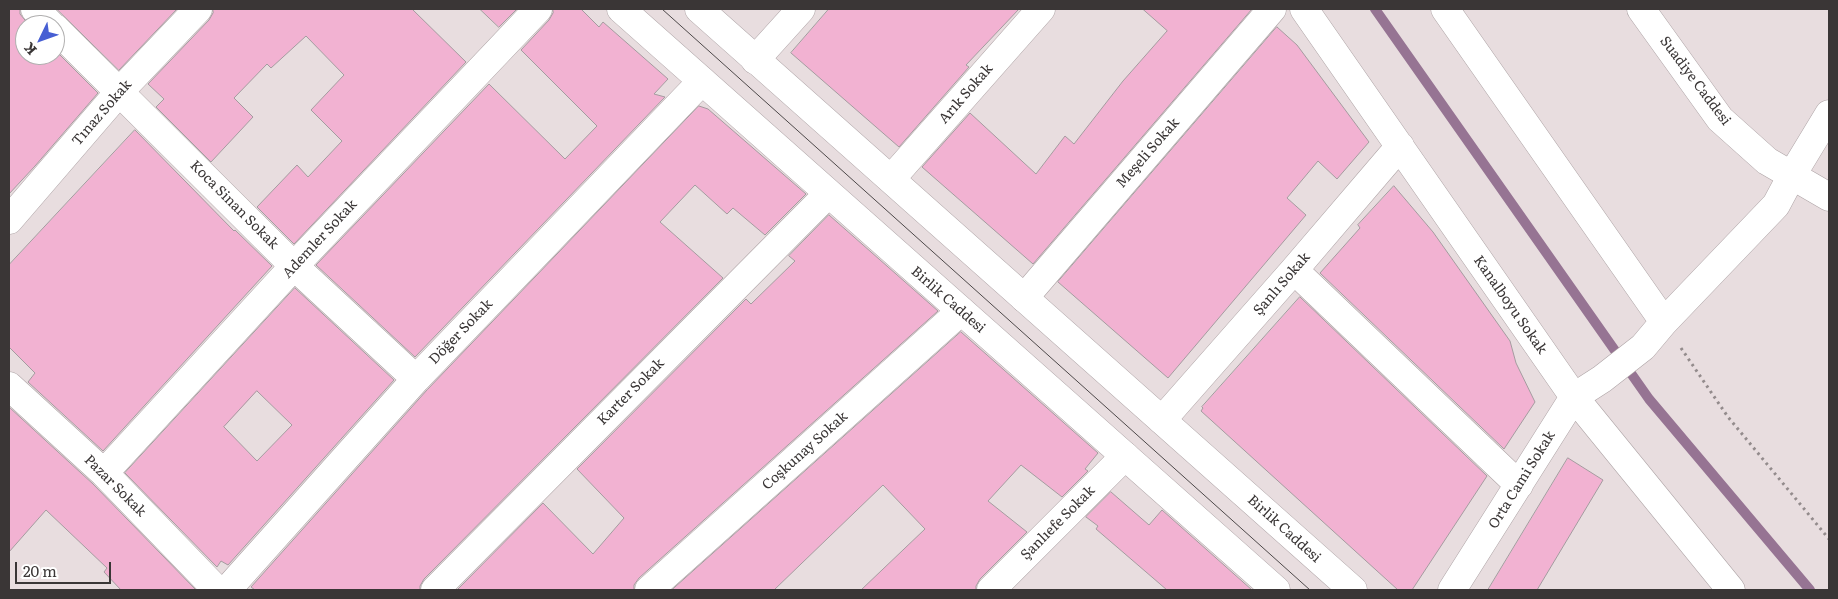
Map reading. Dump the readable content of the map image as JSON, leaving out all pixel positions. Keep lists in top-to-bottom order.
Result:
{
  "streets": {
    "street": [
      "Suadiye Caddesi",
      "Arık Sokak",
      "Tınaz Sokak",
      "Meşeli Sokak",
      "Koca Sinan Sokak",
      "Ademler Sokak",
      "Şanlı Sokak",
      "Birlik Caddesi",
      "Kanalboyu Sokak",
      "Döğer Sokak",
      "Karter Sokak",
      "Coşkunay Sokak",
      "Orta Cami Sokak",
      "Pazar Sokak",
      "Şanlıefe Sokak"
    ]
  },
  "crossings": [
    ["Suadiye Caddesi", "Orta Cami Sokak"],
    ["Arık Sokak", "Birlik Caddesi"],
    ["Tınaz Sokak", "Koca Sinan Sokak"],
    ["Meşeli Sokak", "Birlik Caddesi"],
    ["Koca Sinan Sokak", "Ademler Sokak"],
    ["Koca Sinan Sokak", "Döğer Sokak"],
    ["Ademler Sokak", "Pazar Sokak"],
    ["Şanlı Sokak", "Birlik Caddesi"],
    ["Şanlı Sokak", "Kanalboyu Sokak"],
    ["Birlik Caddesi", "Döğer Sokak"],
    ["Birlik Caddesi", "Karter Sokak"],
    ["Birlik Caddesi", "Coşkunay Sokak"],
    ["Birlik Caddesi", "Şanlıefe Sokak"],
    ["Kanalboyu Sokak", "Orta Cami Sokak"]
  ],
  "scale_bar": "20 m",
  "north": "bottom left"
}
